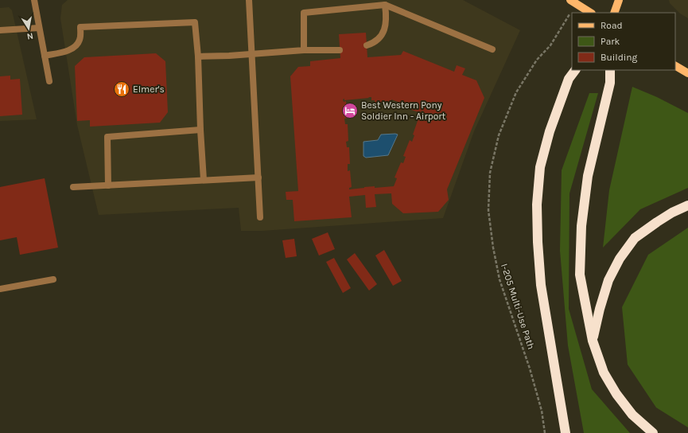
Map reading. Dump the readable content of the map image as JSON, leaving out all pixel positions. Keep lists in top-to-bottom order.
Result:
{
  "streets": {
    "path": ["I-205 Multi-Use Path"]
  },
  "places": {
    "restaurant": ["Elmer's"],
    "hotel": ["Best Western Pony Soldier Inn - Airport"]
  },
  "legend": ["Road", "Park", "Building"],
  "north": "bottom"
}
